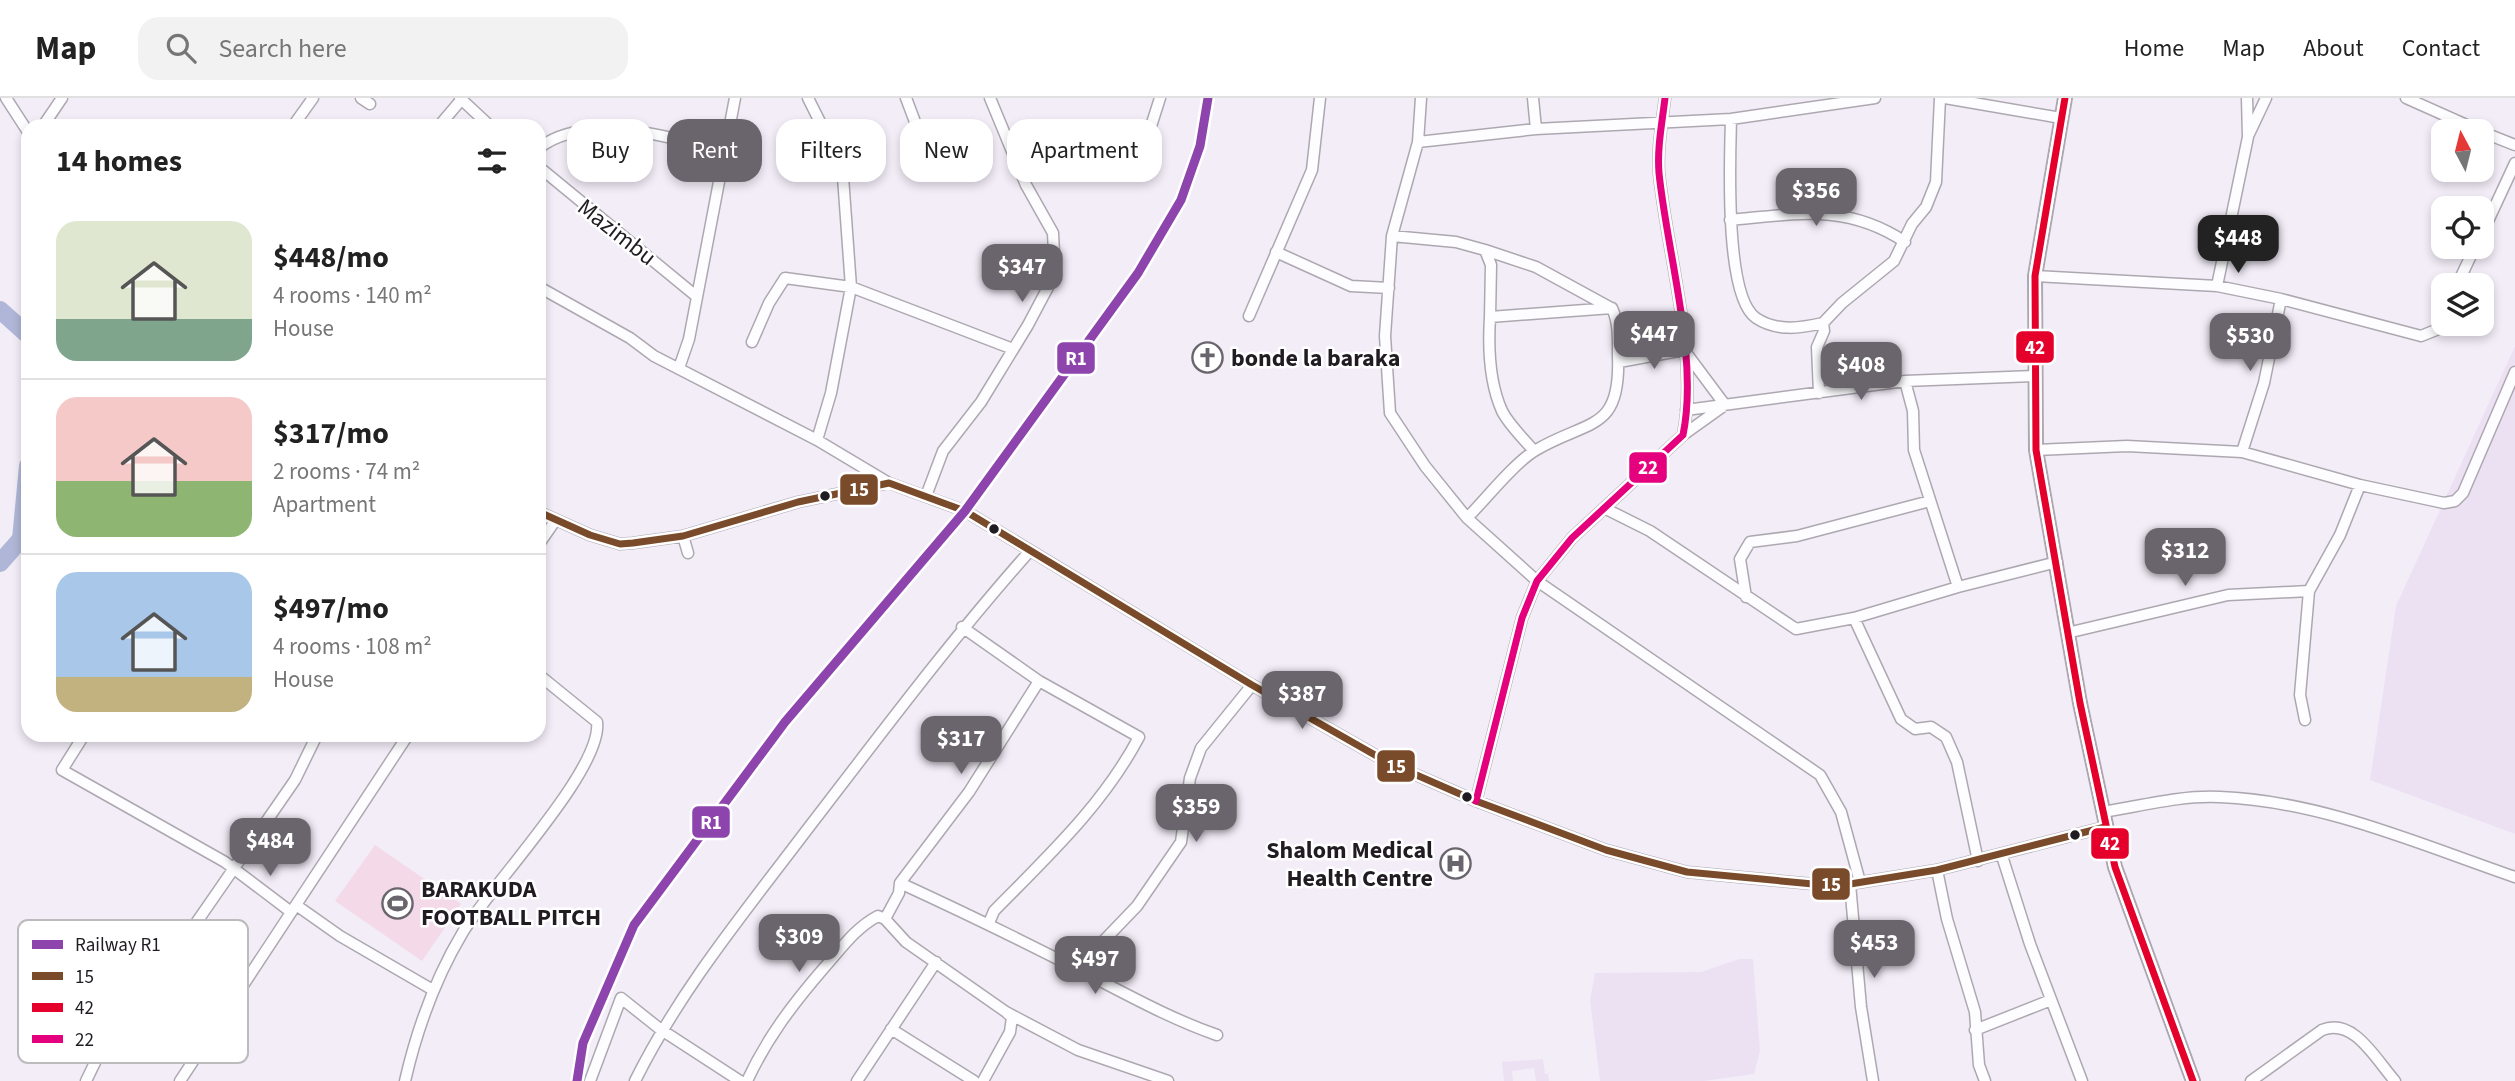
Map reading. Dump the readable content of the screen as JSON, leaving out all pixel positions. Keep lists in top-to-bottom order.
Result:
{
  "streets": {
    "street": ["Mazimbu"]
  },
  "places": {
    "church": ["bonde la baraka"],
    "hospital": ["Shalom Medical Health Centre"],
    "sports": ["BARAKUDA FOOTBALL PITCH"]
  },
  "lines": [
    "rail line R1",
    "transit line 42",
    "transit line 22",
    "transit line 15"
  ],
  "legend": [
    "Railway R1",
    "15",
    "42",
    "22"
  ],
  "north": "top",
  "page": {
    "header": "Map",
    "search": "Search here",
    "nav": [
      "Home",
      "Map",
      "About",
      "Contact"
    ],
    "chip": [
      "Buy",
      "Rent",
      "Filters",
      "New",
      "Apartment"
    ],
    "heading": "14 homes",
    "price": [
      "$356",
      "$448",
      "$347",
      "$447",
      "$530",
      "$408",
      "$312",
      "$387",
      "$317",
      "$359",
      "$484",
      "$309",
      "$453",
      "$497"
    ],
    "list": [
      {
        "name": "$448/mo",
        "note": "4 rooms · 140 m² · House"
      },
      {
        "name": "$317/mo",
        "note": "2 rooms · 74 m² · Apartment"
      },
      {
        "name": "$497/mo",
        "note": "4 rooms · 108 m² · House"
      }
    ]
  }
}
